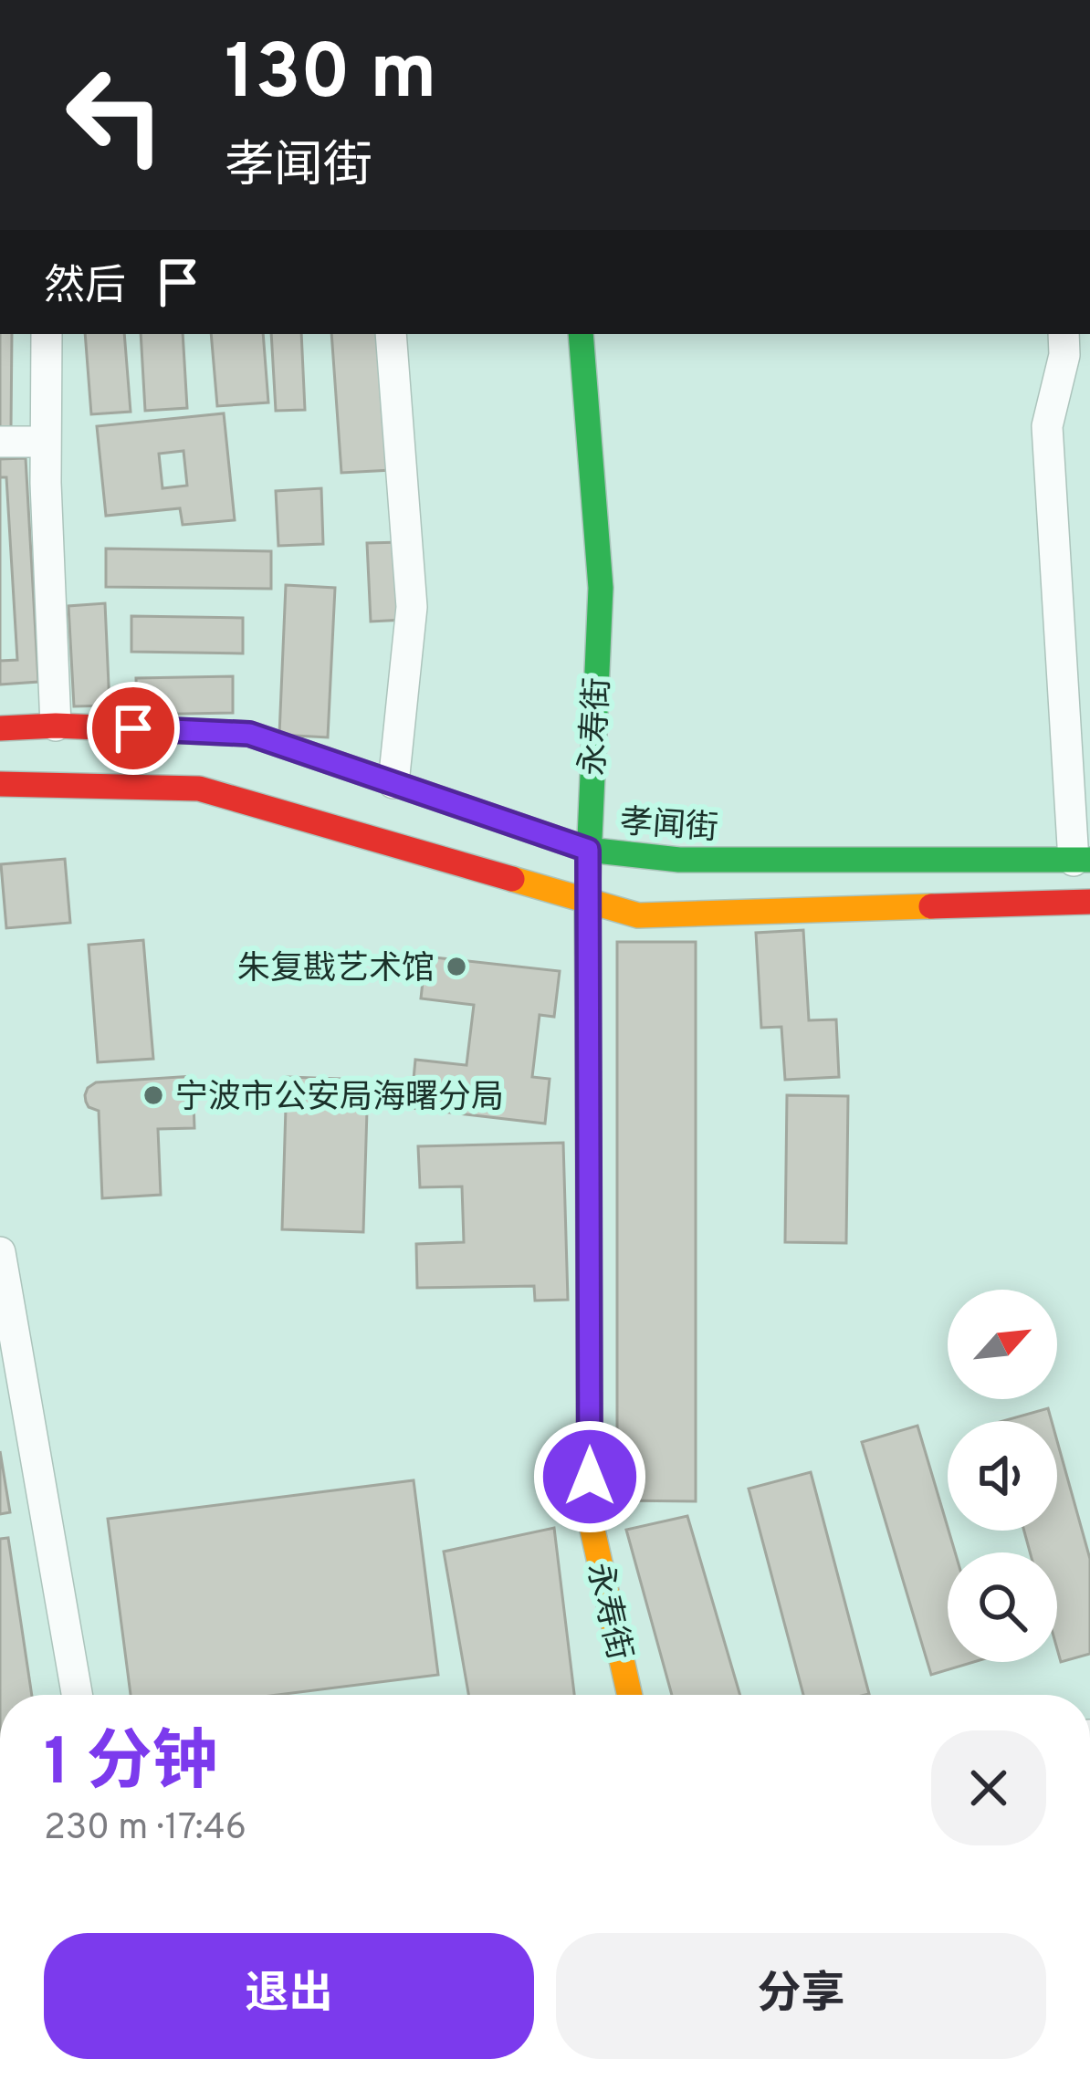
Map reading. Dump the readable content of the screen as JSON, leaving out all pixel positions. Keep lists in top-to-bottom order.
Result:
{
  "streets": {
    "street": ["永寿街", "孝闻街"]
  },
  "crossings": [
    ["永寿街", "孝闻街"]
  ],
  "places": ["朱复戡艺术馆", "宁波市公安局海曙分局"],
  "north": "top right",
  "page": {
    "turn": ["130 m", "孝闻街"],
    "then": "然后",
    "heading": ["1 分钟", "230 m · 17:46"],
    "buttons": ["退出", "分享"]
  }
}
